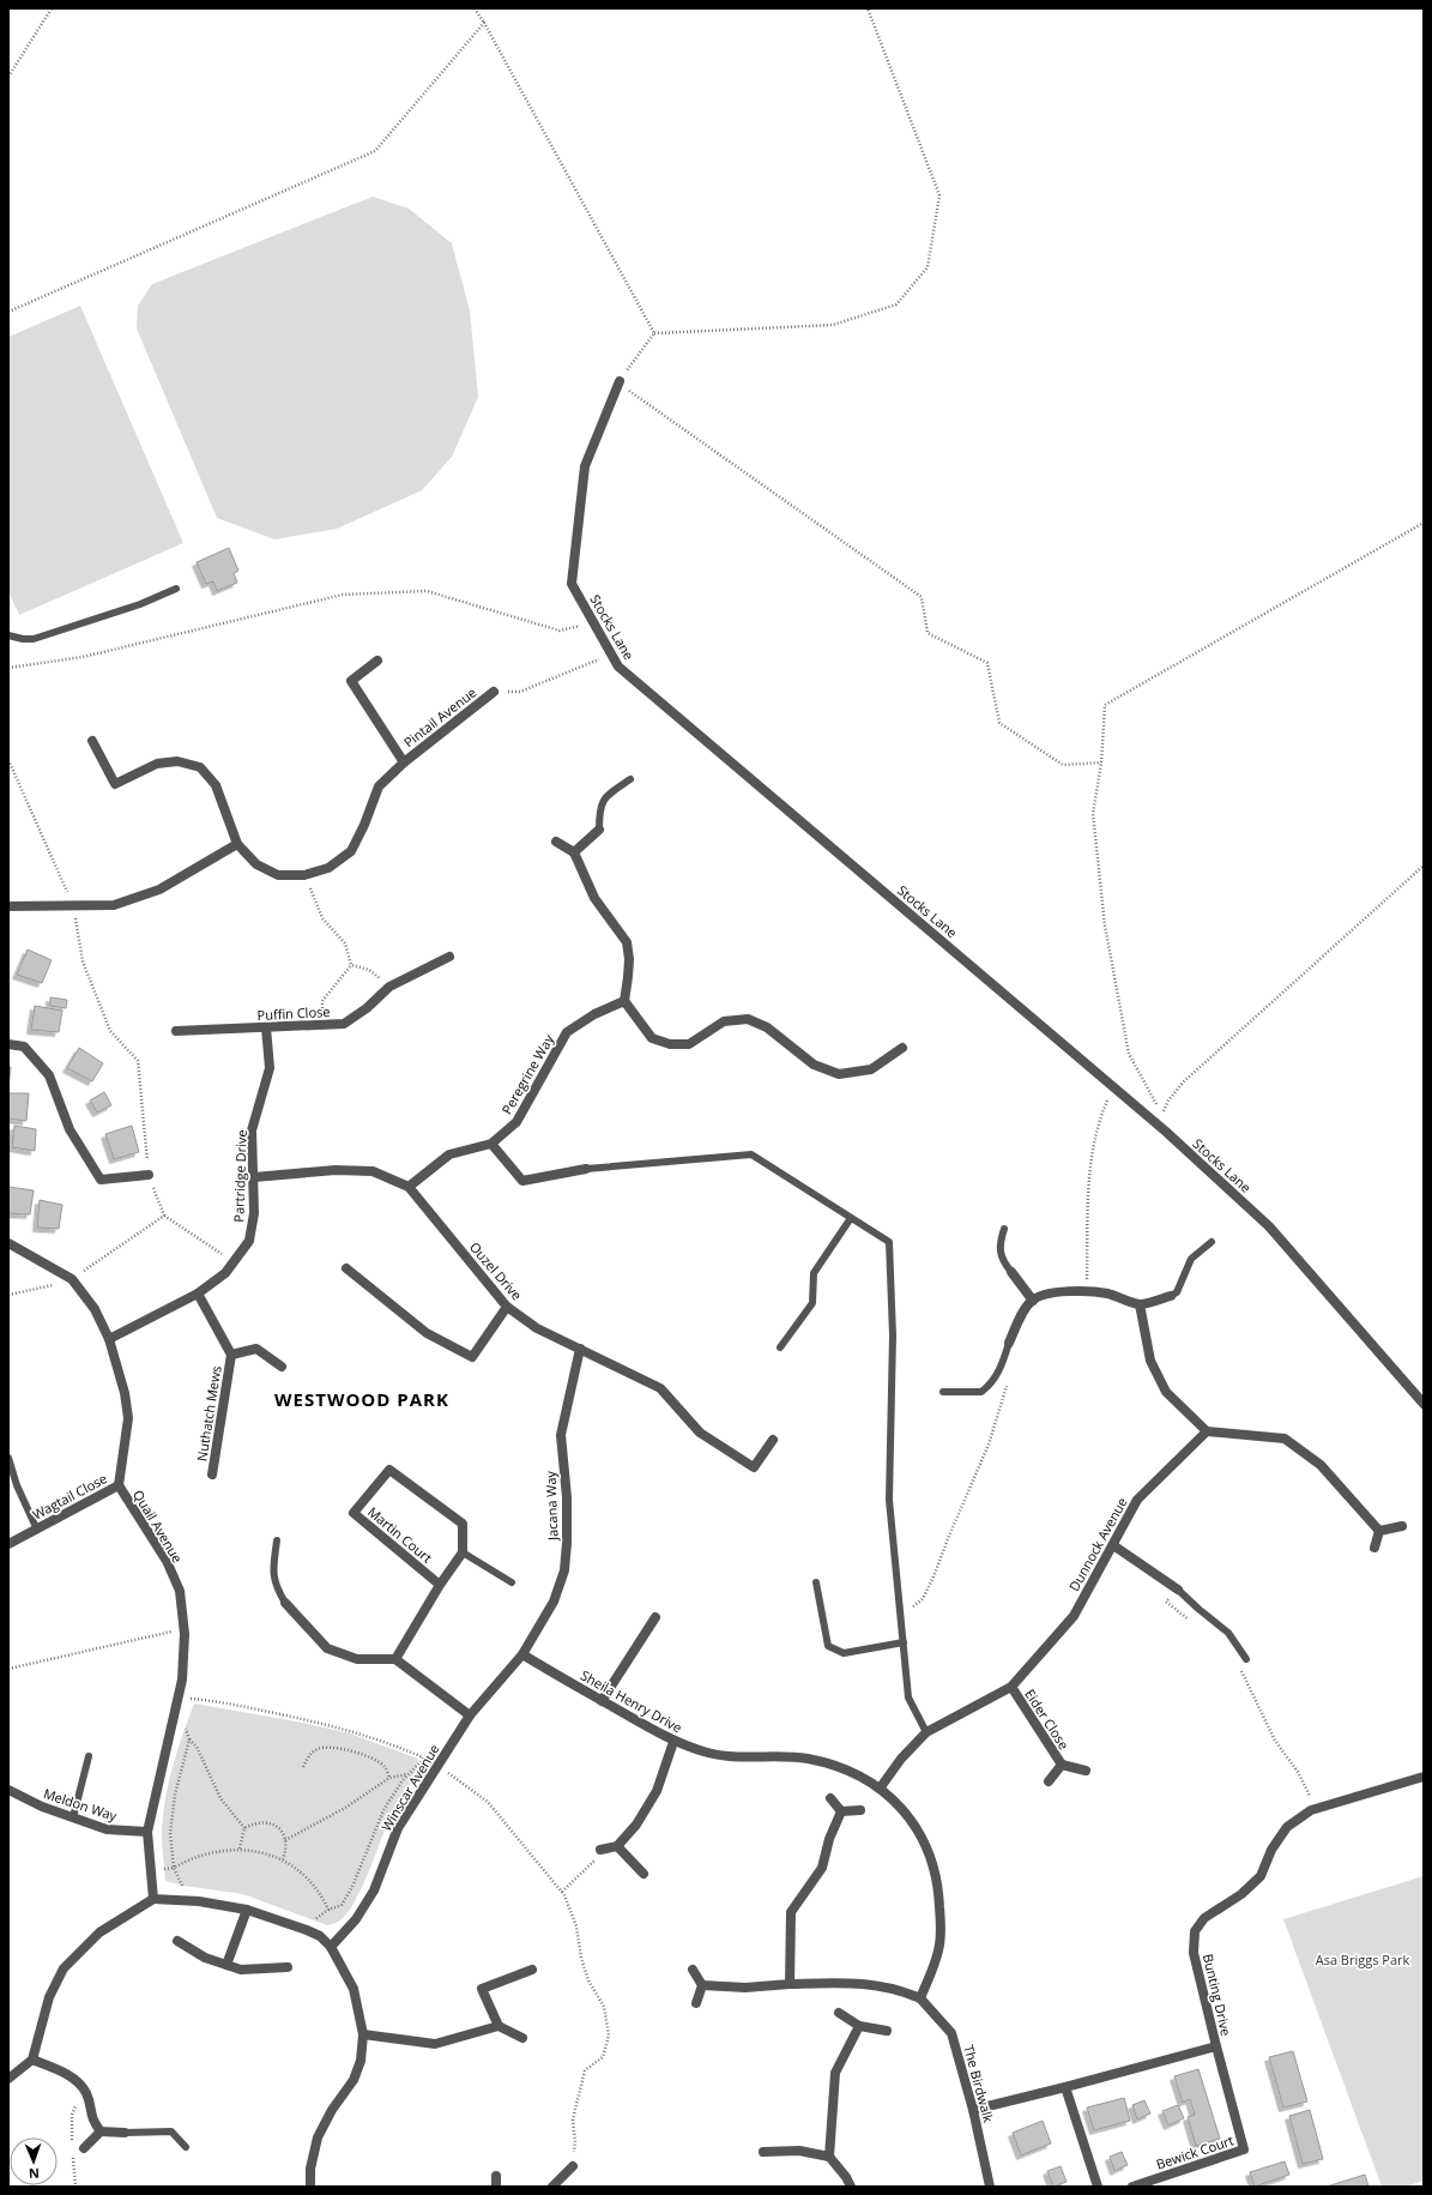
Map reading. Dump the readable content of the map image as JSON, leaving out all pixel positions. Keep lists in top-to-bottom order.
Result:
{
  "streets": {
    "street": [
      "Stocks Lane",
      "Pintail Avenue",
      "Puffin Close",
      "Peregrine Way",
      "Partridge Drive",
      "Ouzel Drive",
      "Nuthatch Mews",
      "Wagtail Close",
      "Jacana Way",
      "Quail Avenue",
      "Martin Court",
      "Dunnock Avenue",
      "Sheila Henry Drive",
      "Eider Close",
      "Winscar Avenue",
      "Meldon Way",
      "Bunting Drive",
      "The Birdwalk",
      "Bewick Court"
    ]
  },
  "crossings": [
    ["Puffin Close", "Partridge Drive"],
    ["Peregrine Way", "Ouzel Drive"],
    ["Partridge Drive", "Ouzel Drive"],
    ["Partridge Drive", "Nuthatch Mews"],
    ["Partridge Drive", "Quail Avenue"],
    ["Ouzel Drive", "Jacana Way"],
    ["Wagtail Close", "Quail Avenue"],
    ["Jacana Way", "Sheila Henry Drive"],
    ["Jacana Way", "Winscar Avenue"],
    ["Quail Avenue", "Meldon Way"],
    ["Dunnock Avenue", "Sheila Henry Drive"],
    ["Dunnock Avenue", "Eider Close"],
    ["Sheila Henry Drive", "The Birdwalk"],
    ["Bunting Drive", "The Birdwalk"],
    ["Bunting Drive", "Bewick Court"]
  ],
  "districts": ["WESTWOOD PARK"],
  "parks": ["Asa Briggs Park"],
  "north": "bottom"
}
